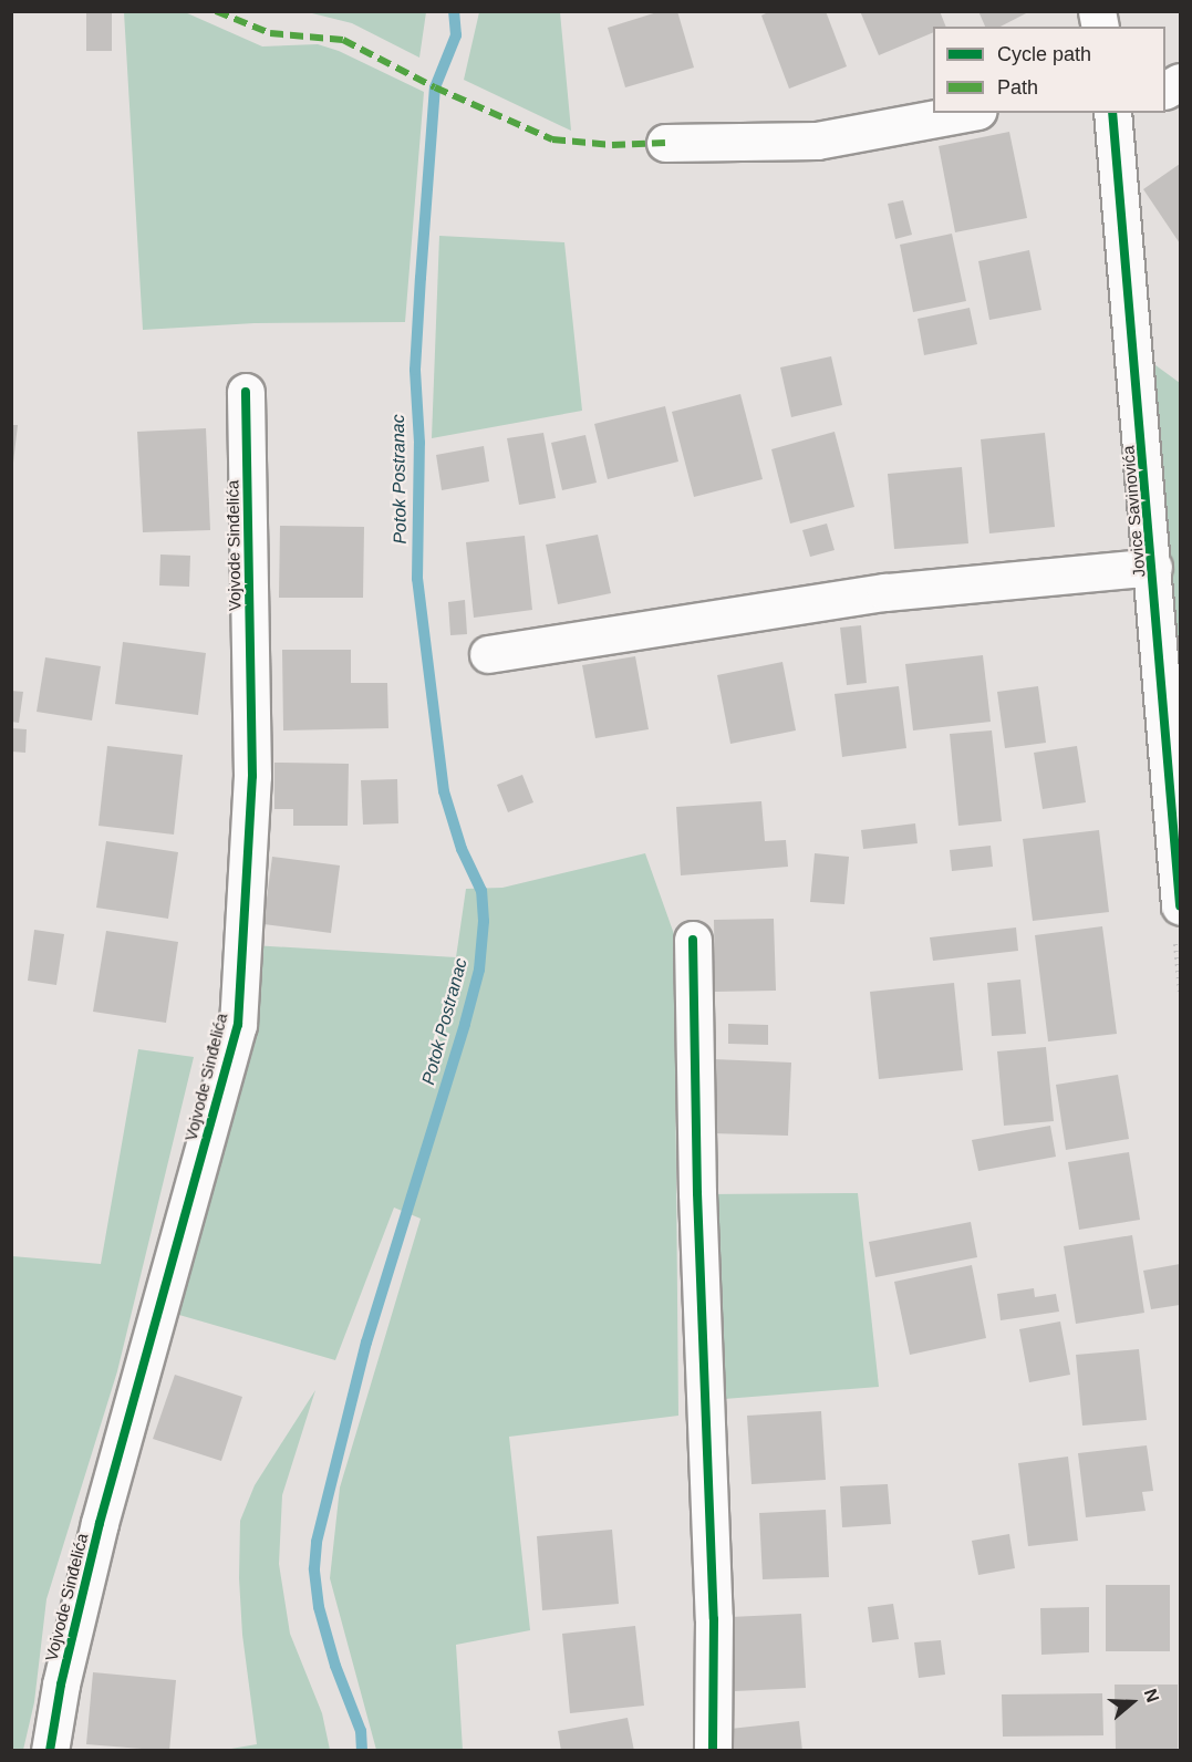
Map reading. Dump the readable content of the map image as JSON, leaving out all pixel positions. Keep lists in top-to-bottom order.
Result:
{
  "streets": {
    "street": ["Jovice Savinovića", "Vojvode Sinđelića"]
  },
  "water": ["Potok Postranac"],
  "legend": ["Cycle path", "Path"],
  "north": "right"
}
